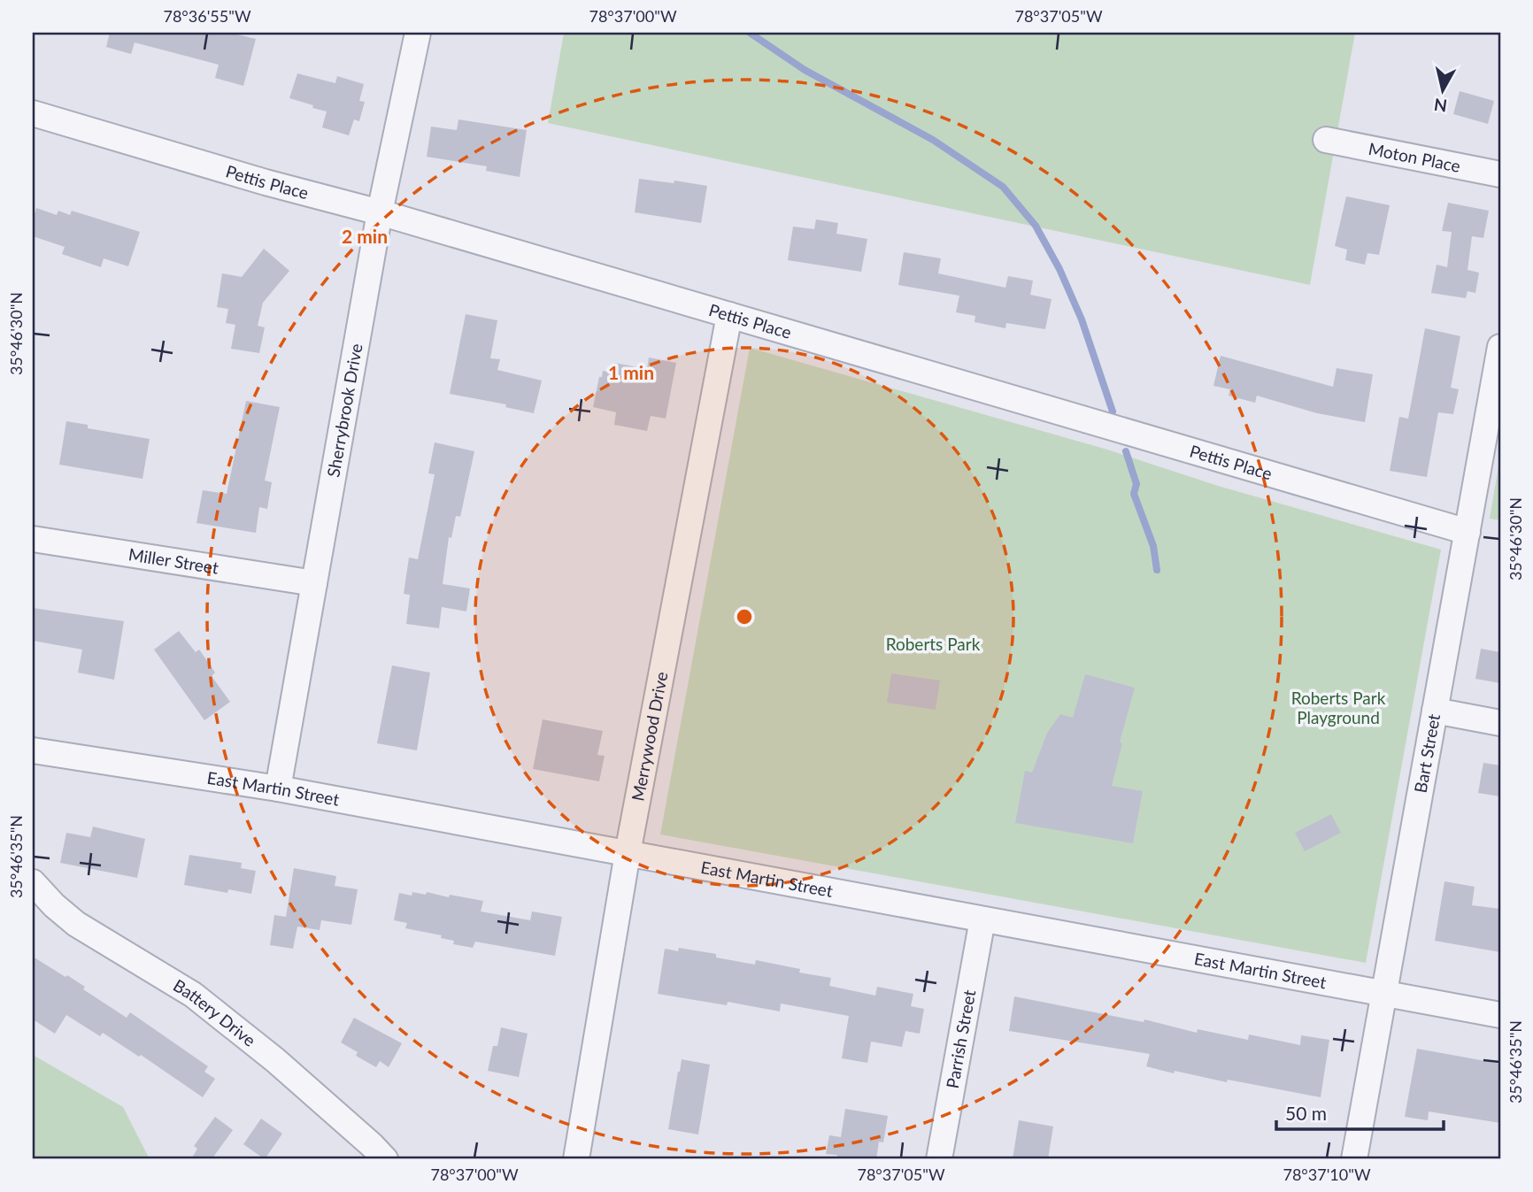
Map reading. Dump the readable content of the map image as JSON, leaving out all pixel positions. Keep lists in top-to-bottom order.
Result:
{
  "streets": {
    "street": [
      "Moton Place",
      "Pettis Place",
      "Sherrybrook Drive",
      "Miller Street",
      "Merrywood Drive",
      "Bart Street",
      "East Martin Street",
      "Battery Drive",
      "Parrish Street"
    ]
  },
  "crossings": [
    ["Pettis Place", "Sherrybrook Drive"],
    ["Pettis Place", "Merrywood Drive"],
    ["Pettis Place", "Bart Street"],
    ["Sherrybrook Drive", "Miller Street"],
    ["Sherrybrook Drive", "East Martin Street"],
    ["Merrywood Drive", "East Martin Street"],
    ["Bart Street", "East Martin Street"],
    ["East Martin Street", "Parrish Street"]
  ],
  "parks": ["Roberts Park", "Roberts Park Playground"],
  "scale_bar": "50 m",
  "north": "bottom",
  "coordinates": [
    "78°36'55\"W",
    "78°37'00\"W",
    "78°37'05\"W",
    "35°46'30\"N",
    "35°46'35\"N",
    "78°37'10\"W"
  ],
  "rings": ["2 min", "1 min"]
}
